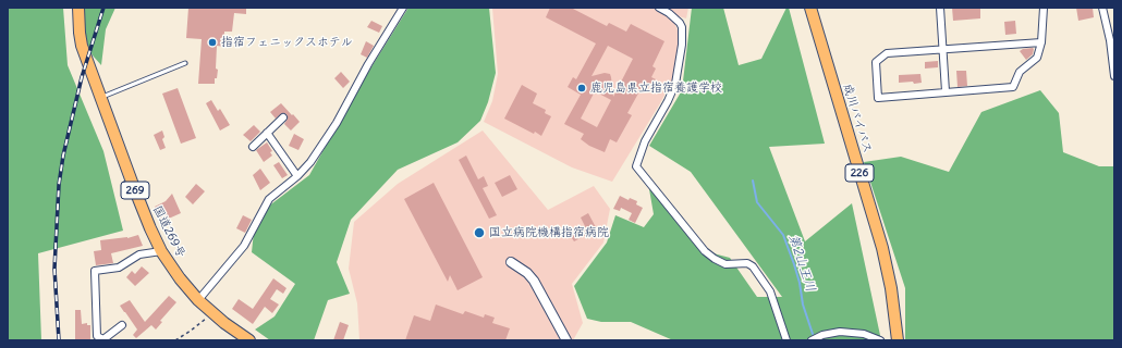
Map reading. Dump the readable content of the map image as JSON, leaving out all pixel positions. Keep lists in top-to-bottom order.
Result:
{
  "streets": {
    "highway": [
      "成川バイパス",
      "226",
      "269",
      "国道269号"
    ]
  },
  "water": ["第2山王川"],
  "places": ["指宿フェニックスホテル", "鹿児島県立指宿養護学校", "国立病院機構指宿病院"]
}
